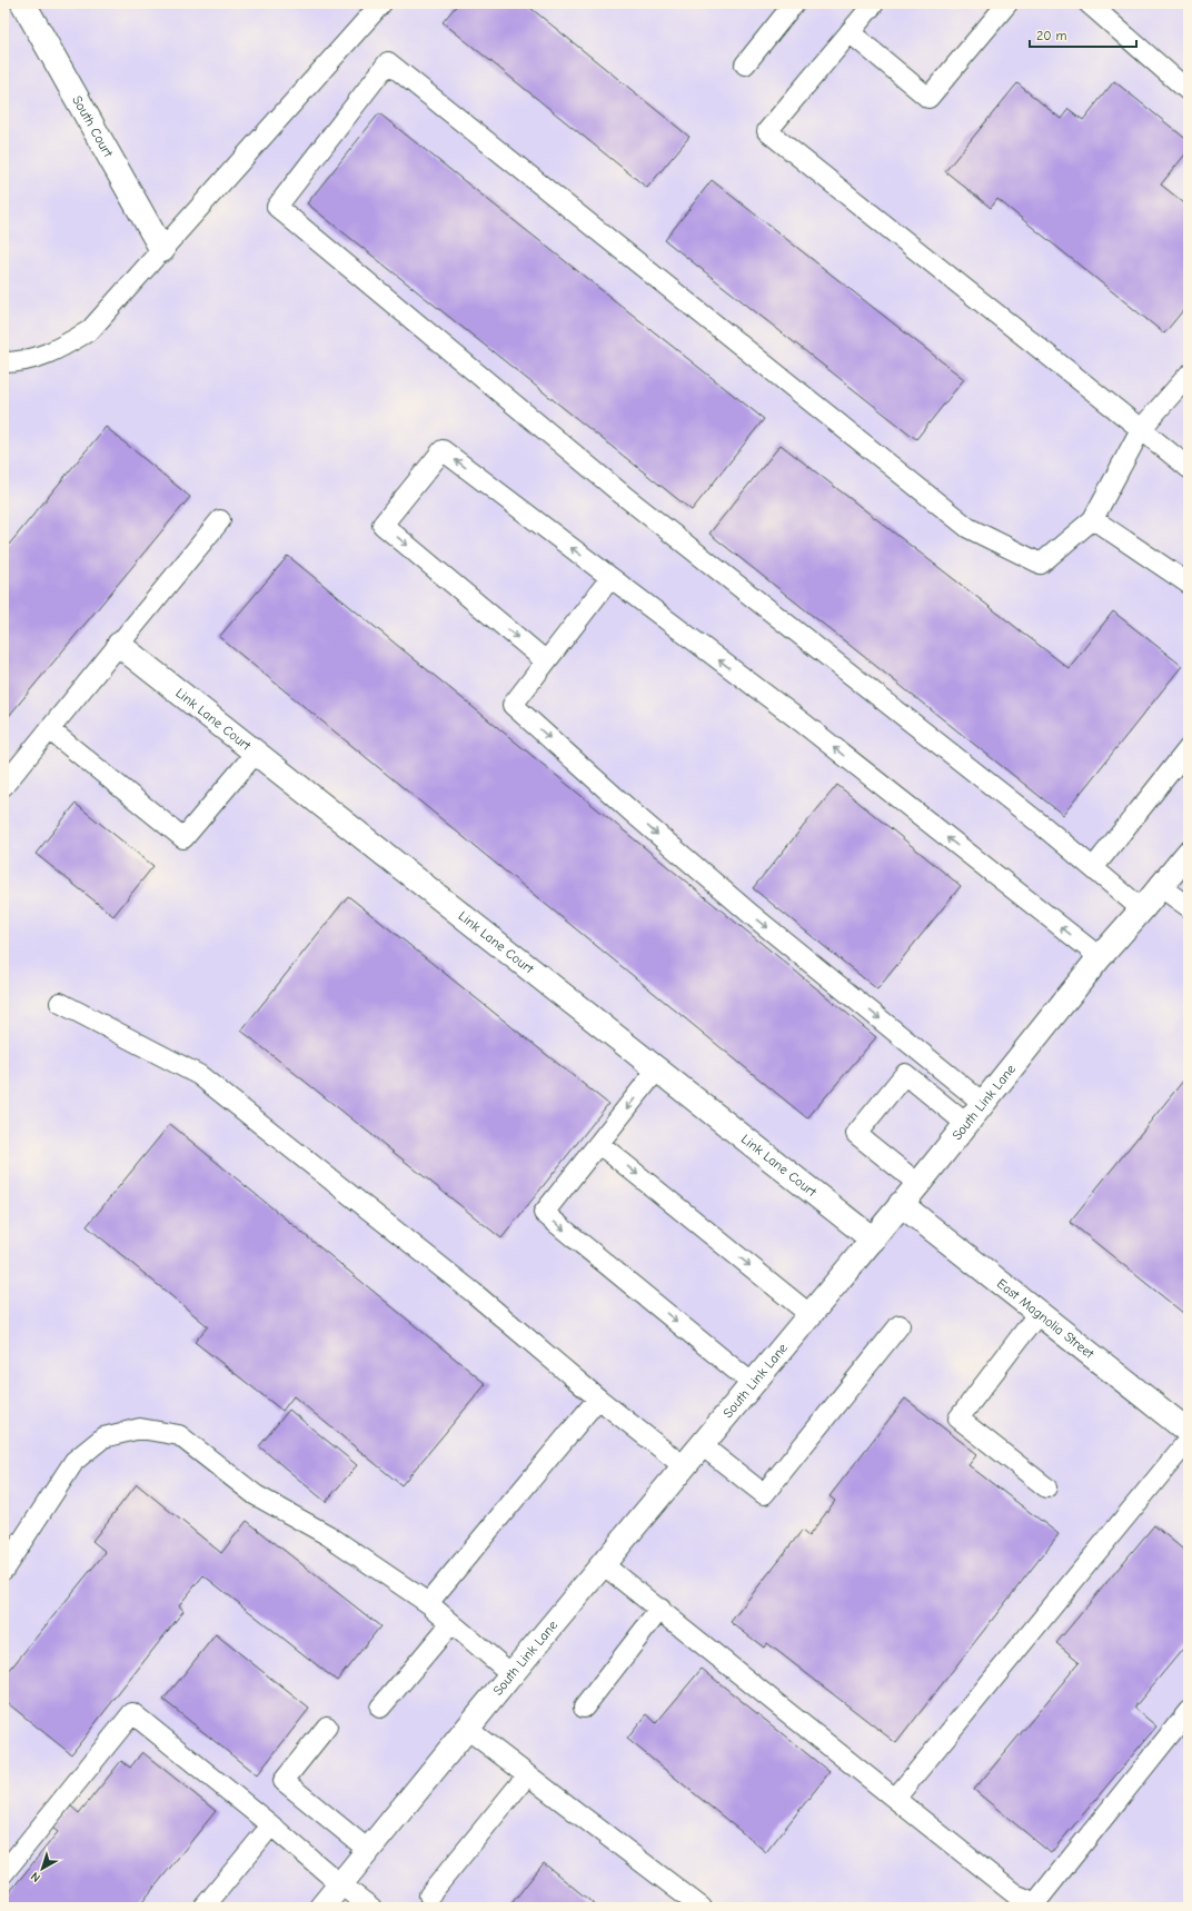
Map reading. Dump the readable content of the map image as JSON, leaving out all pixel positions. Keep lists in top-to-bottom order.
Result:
{
  "streets": {
    "street": [
      "South Court",
      "Link Lane Court",
      "South Link Lane",
      "East Magnolia Street"
    ]
  },
  "crossings": [
    ["Link Lane Court", "South Link Lane"],
    ["South Link Lane", "East Magnolia Street"]
  ],
  "scale_bar": "20 m",
  "north": "bottom left"
}
